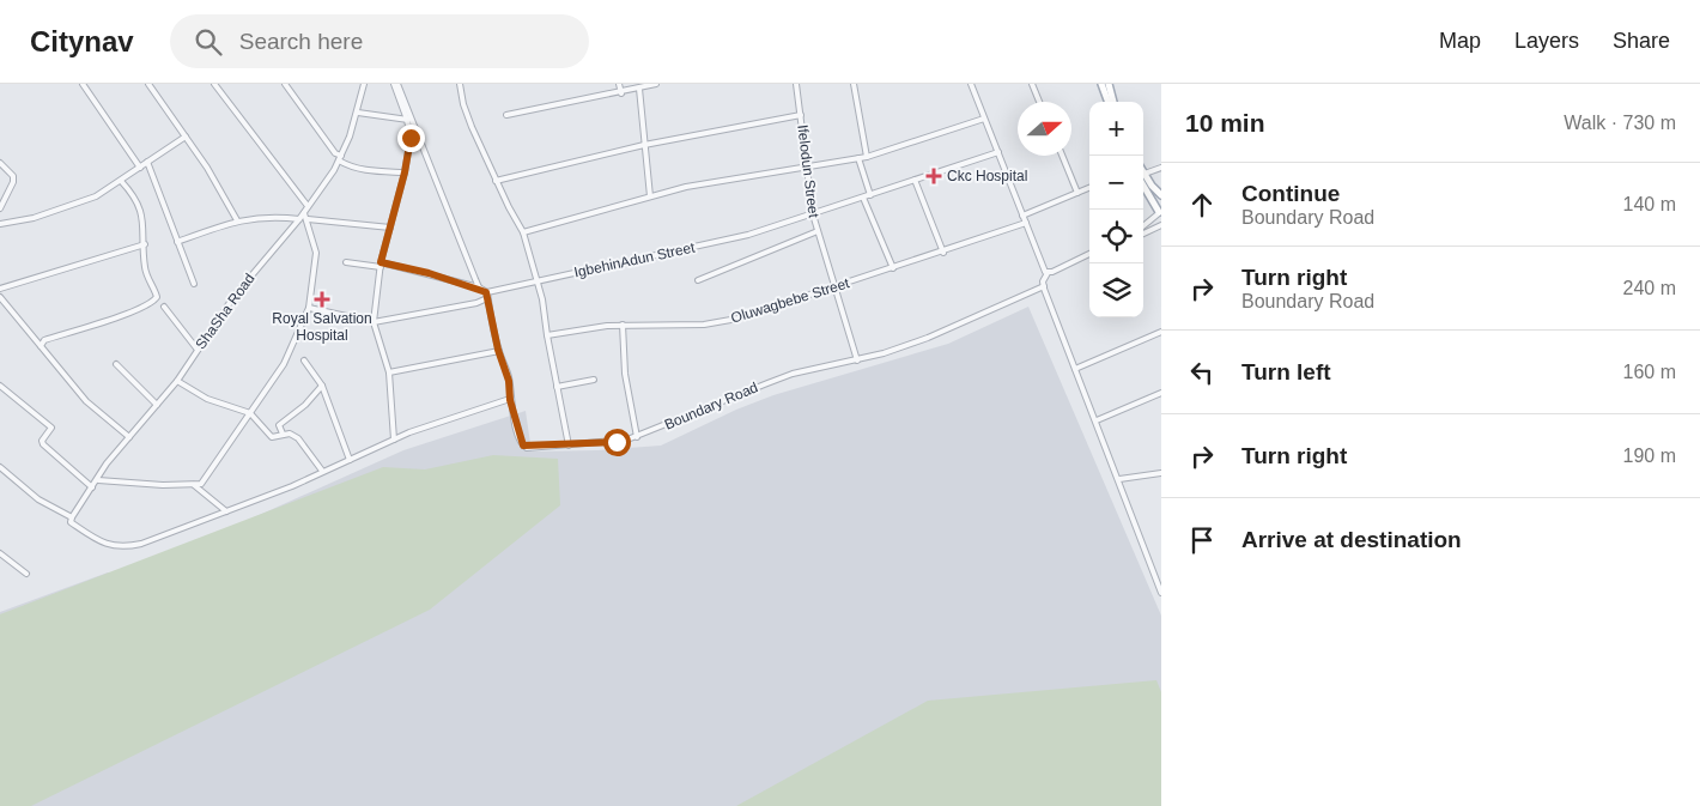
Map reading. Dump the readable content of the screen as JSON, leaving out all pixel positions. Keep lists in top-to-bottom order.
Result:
{
  "streets": {
    "street": [
      "Ifelodun Street",
      "IgbehinAdun Street",
      "Oluwagbebe Street",
      "ShaSha Road",
      "Boundary Road"
    ]
  },
  "crossings": [
    ["Ifelodun Street", "IgbehinAdun Street"],
    ["Ifelodun Street", "Oluwagbebe Street"],
    ["Ifelodun Street", "Boundary Road"],
    ["IgbehinAdun Street", "Boundary Road"]
  ],
  "places": {
    "health": ["Ckc Hospital", "Royal Salvation Hospital"]
  },
  "north": "right",
  "page": {
    "header": "Citynav",
    "search": "Search here",
    "nav": ["Map", "Layers", "Share"],
    "heading": ["10 min", "Walk · 730 m"],
    "map_buttons": ["+", "−"],
    "list": [
      ["Continue", "Boundary Road", "140 m"],
      ["Turn right", "Boundary Road", "240 m"],
      ["Turn left", "160 m"],
      ["Turn right", "190 m"],
      "Arrive at destination"
    ]
  }
}
